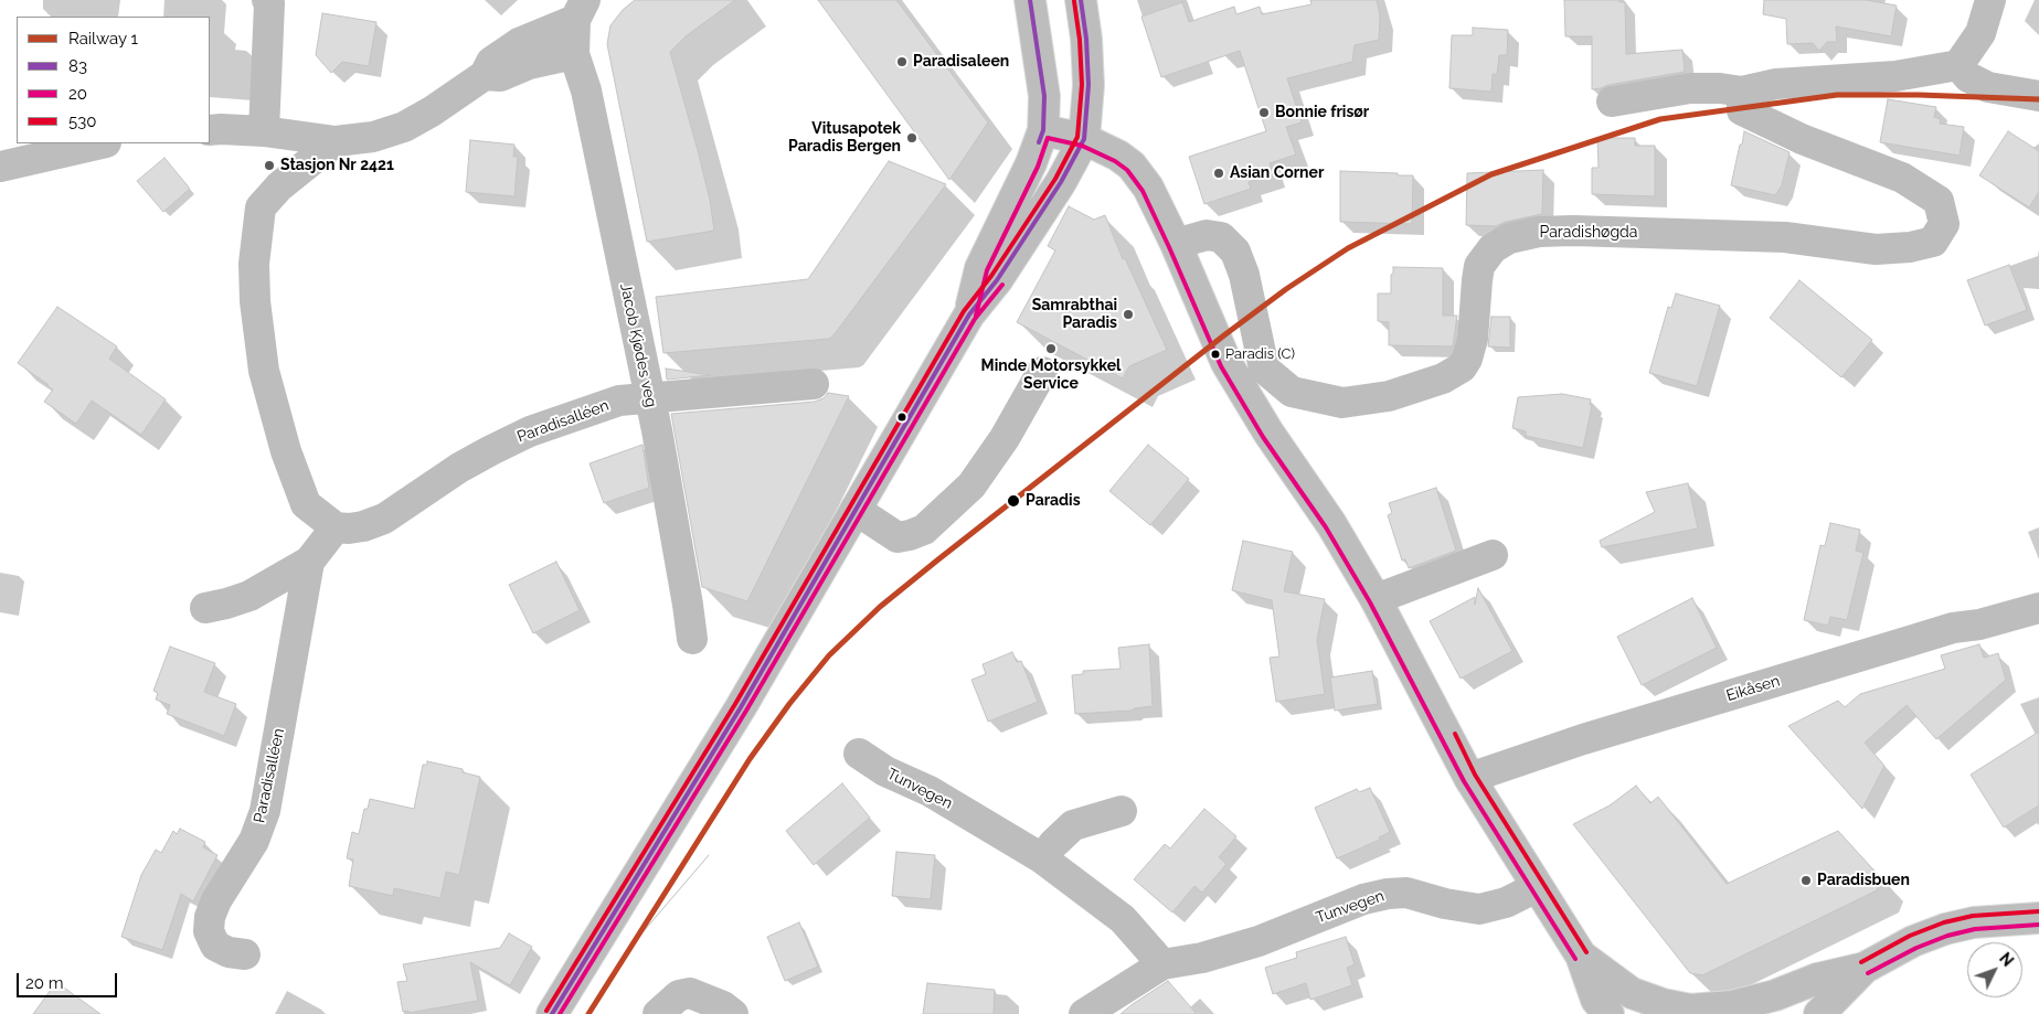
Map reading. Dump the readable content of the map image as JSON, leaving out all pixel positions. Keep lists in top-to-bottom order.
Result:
{
  "streets": {
    "street": [
      "Paradishøgda",
      "Jacob Kjødes veg",
      "Paradisalléen",
      "Eikåsen",
      "Tunvegen"
    ]
  },
  "crossings": [
    ["Jacob Kjødes veg", "Paradisalléen"]
  ],
  "places": [
    "Paradisaleen",
    "Bonnie frisør",
    "Vitusapotek Paradis Bergen",
    "Stasjon Nr 2421",
    "Asian Corner",
    "Samrabthai Paradis",
    "Minde Motorsykkel Service",
    "Paradis (C)",
    "Paradis",
    "Paradisbuen"
  ],
  "lines": [
    "transit line 83",
    "transit line 530",
    "rail line 1",
    "transit line 20"
  ],
  "legend": [
    "Railway 1",
    "83",
    "20",
    "530"
  ],
  "scale_bar": "20 m",
  "north": "top right"
}
